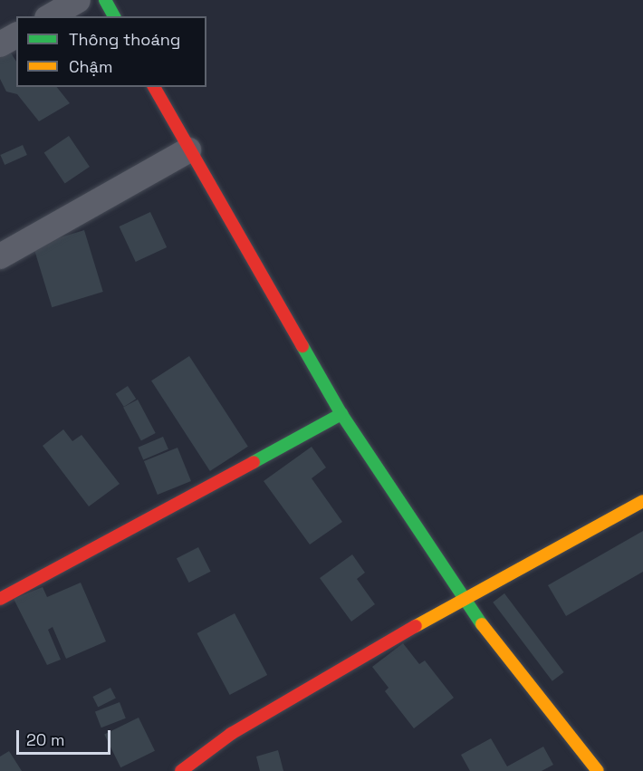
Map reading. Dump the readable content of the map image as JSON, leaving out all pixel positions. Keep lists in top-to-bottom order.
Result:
{
  "legend": ["Thông thoáng", "Chậm"],
  "scale_bar": "20 m"
}
